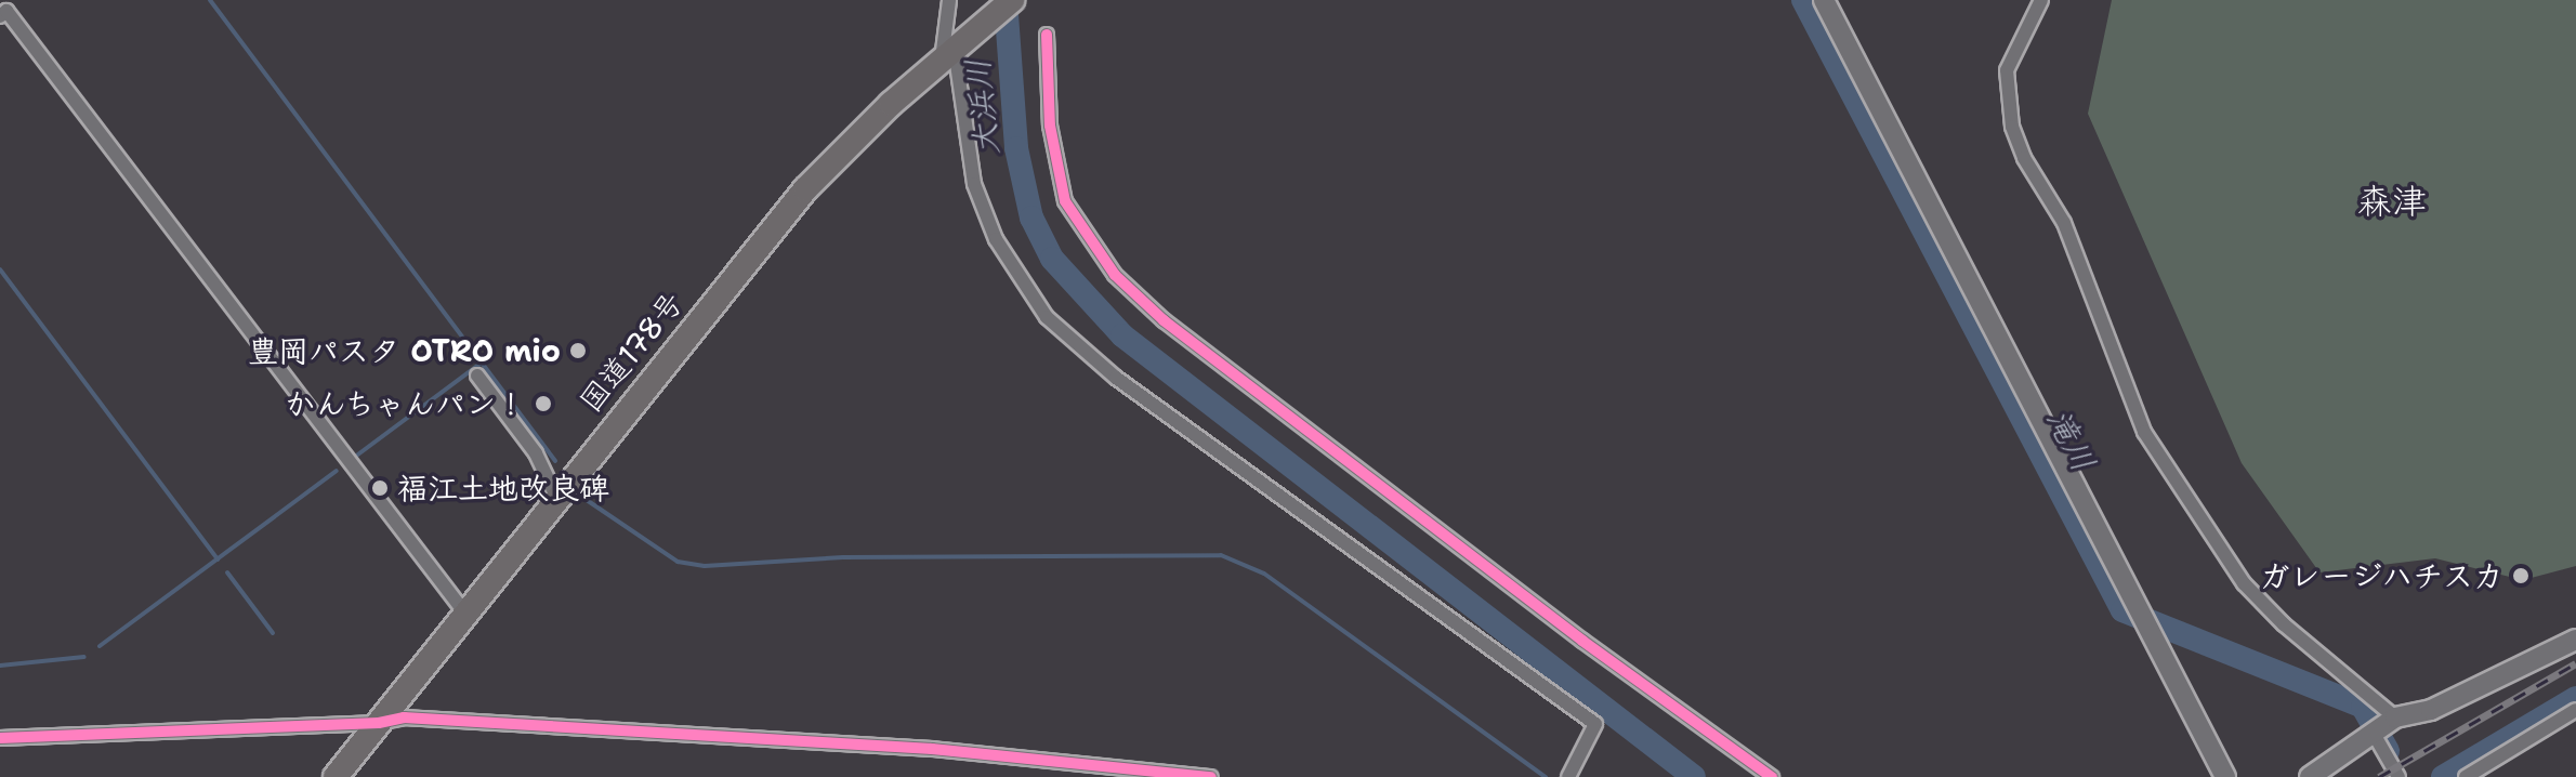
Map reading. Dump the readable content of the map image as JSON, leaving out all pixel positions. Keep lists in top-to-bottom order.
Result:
{
  "streets": {
    "highway": ["国道178号"]
  },
  "districts": ["森津"],
  "water": ["大浜川", "滝川"],
  "places": [
    "豊岡パスタ OTRO mio",
    "かんちゃんパン！",
    "福江土地改良碑",
    "ガレージハチスカ"
  ]
}
